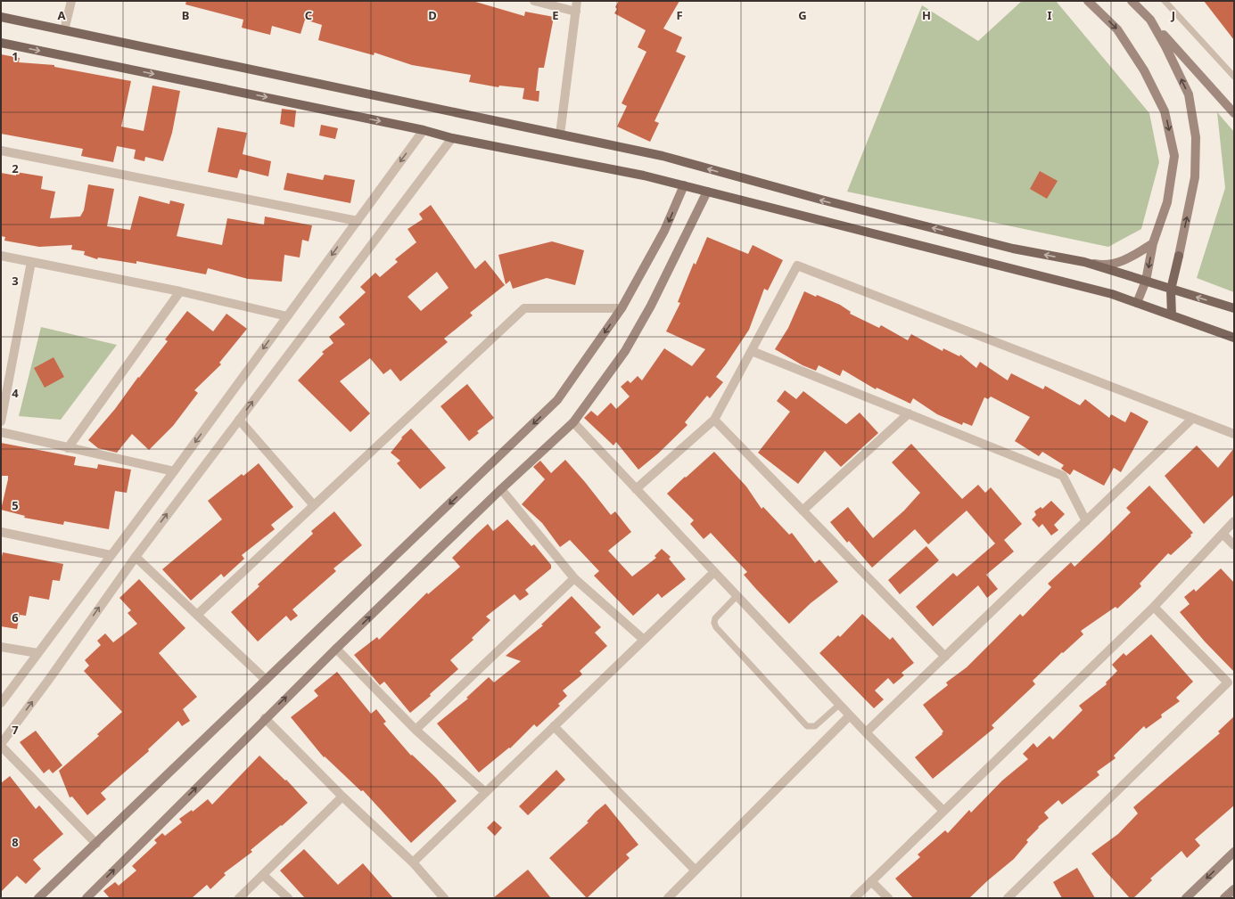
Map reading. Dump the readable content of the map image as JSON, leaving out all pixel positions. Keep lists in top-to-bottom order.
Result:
{
  "grid": {
    "columns": [
      "A",
      "B",
      "C",
      "D",
      "E",
      "F",
      "G",
      "H",
      "I",
      "J"
    ],
    "rows": [
      "1",
      "2",
      "3",
      "4",
      "5",
      "6",
      "7",
      "8"
    ]
  }
}
